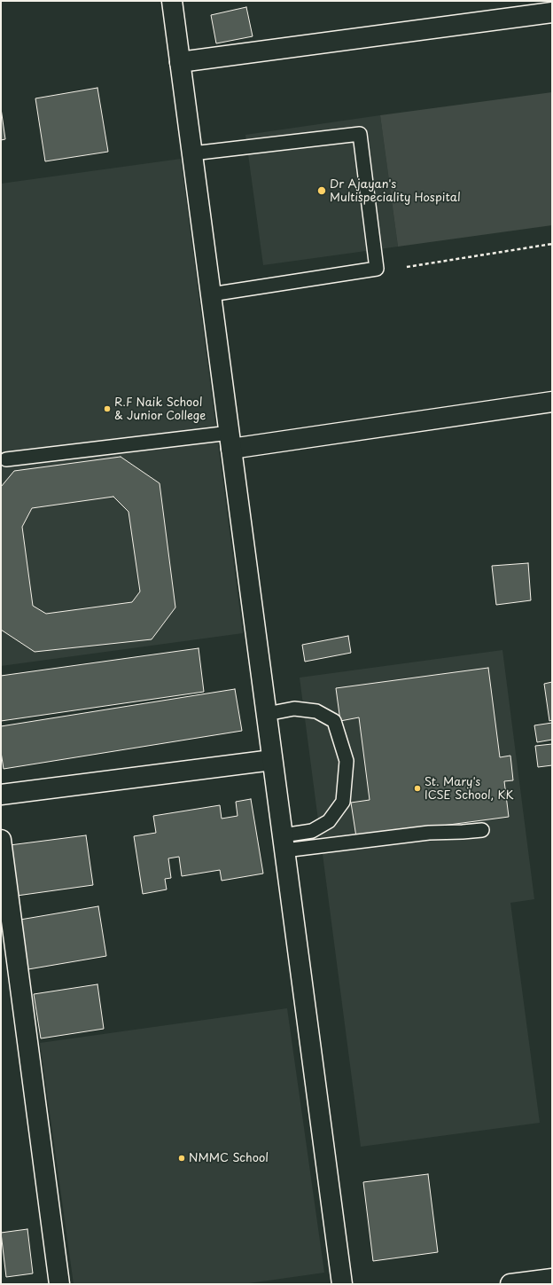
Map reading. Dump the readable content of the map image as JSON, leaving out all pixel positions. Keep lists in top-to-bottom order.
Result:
{
  "places": [
    "Dr Ajayan's Multispeciality Hospital",
    "R.F Naik School & Junior College",
    "St. Mary's ICSE School, KK",
    "NMMC School"
  ]
}
